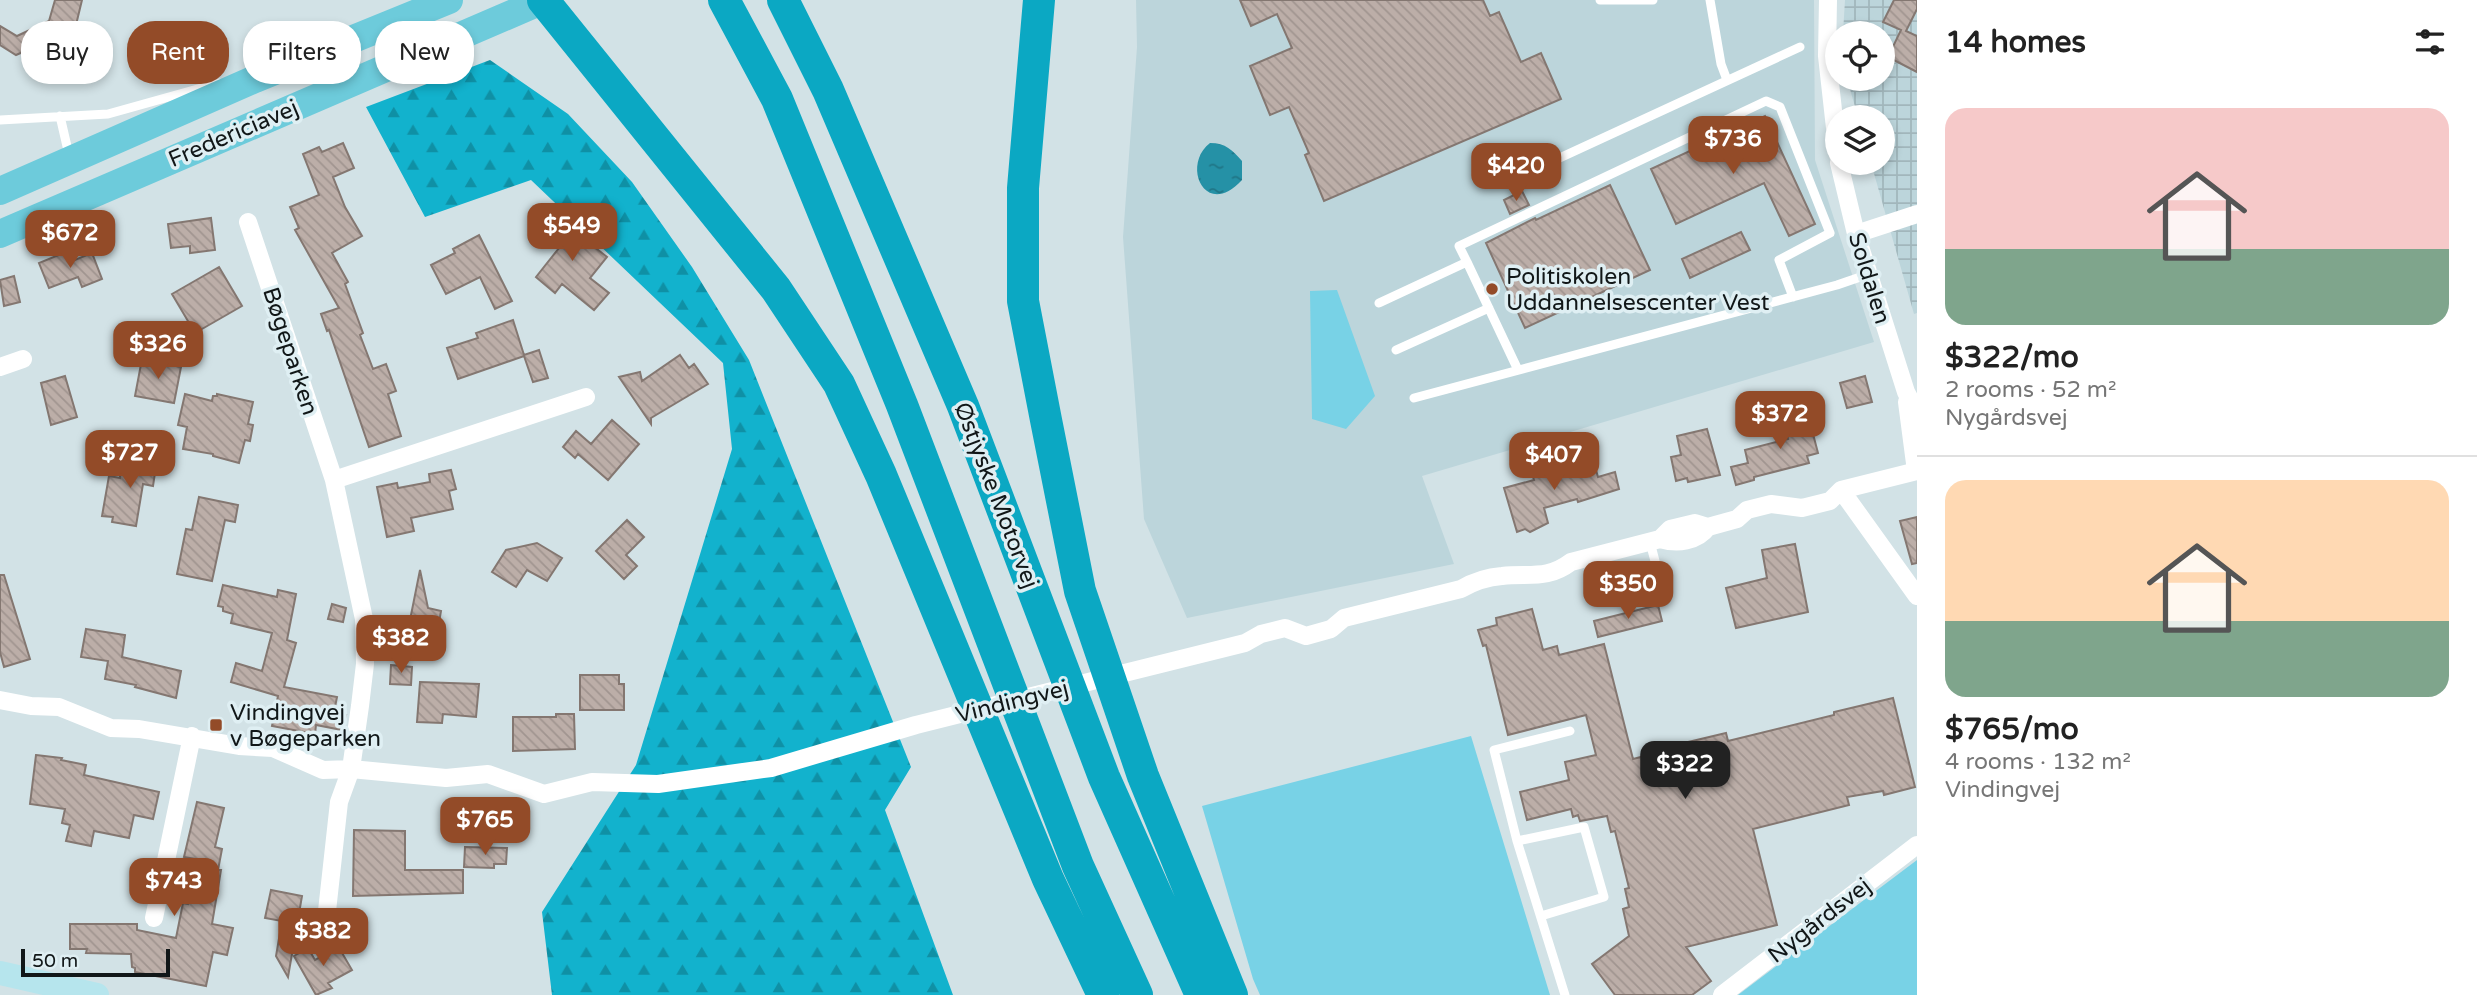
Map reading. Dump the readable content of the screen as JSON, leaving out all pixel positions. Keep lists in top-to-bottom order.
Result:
{
  "streets": {
    "highway": ["Østjyske Motorvej"],
    "main road": ["Fredericiavej"],
    "street": [
      "Soldalen",
      "Bøgeparken",
      "Vindingvej",
      "Nygårdsvej"
    ]
  },
  "crossings": [
    ["Soldalen", "Vindingvej"],
    ["Bøgeparken", "Vindingvej"]
  ],
  "places": {
    "other": ["Politiskolen Uddannelsescenter Vest"],
    "transit": ["Vindingvej v Bøgeparken"]
  },
  "scale_bar": "50 m",
  "page": {
    "heading": "14 homes",
    "chip": [
      "Buy",
      "Rent",
      "Filters",
      "New"
    ],
    "list": [
      {
        "name": "$322/mo",
        "note": "2 rooms · 52 m² · Nygårdsvej"
      },
      {
        "name": "$765/mo",
        "note": "4 rooms · 132 m² · Vindingvej"
      }
    ],
    "price": [
      "$736",
      "$420",
      "$549",
      "$672",
      "$326",
      "$372",
      "$727",
      "$407",
      "$350",
      "$382",
      "$322",
      "$765",
      "$743",
      "$382"
    ],
    "scale": "50 m"
  }
}
